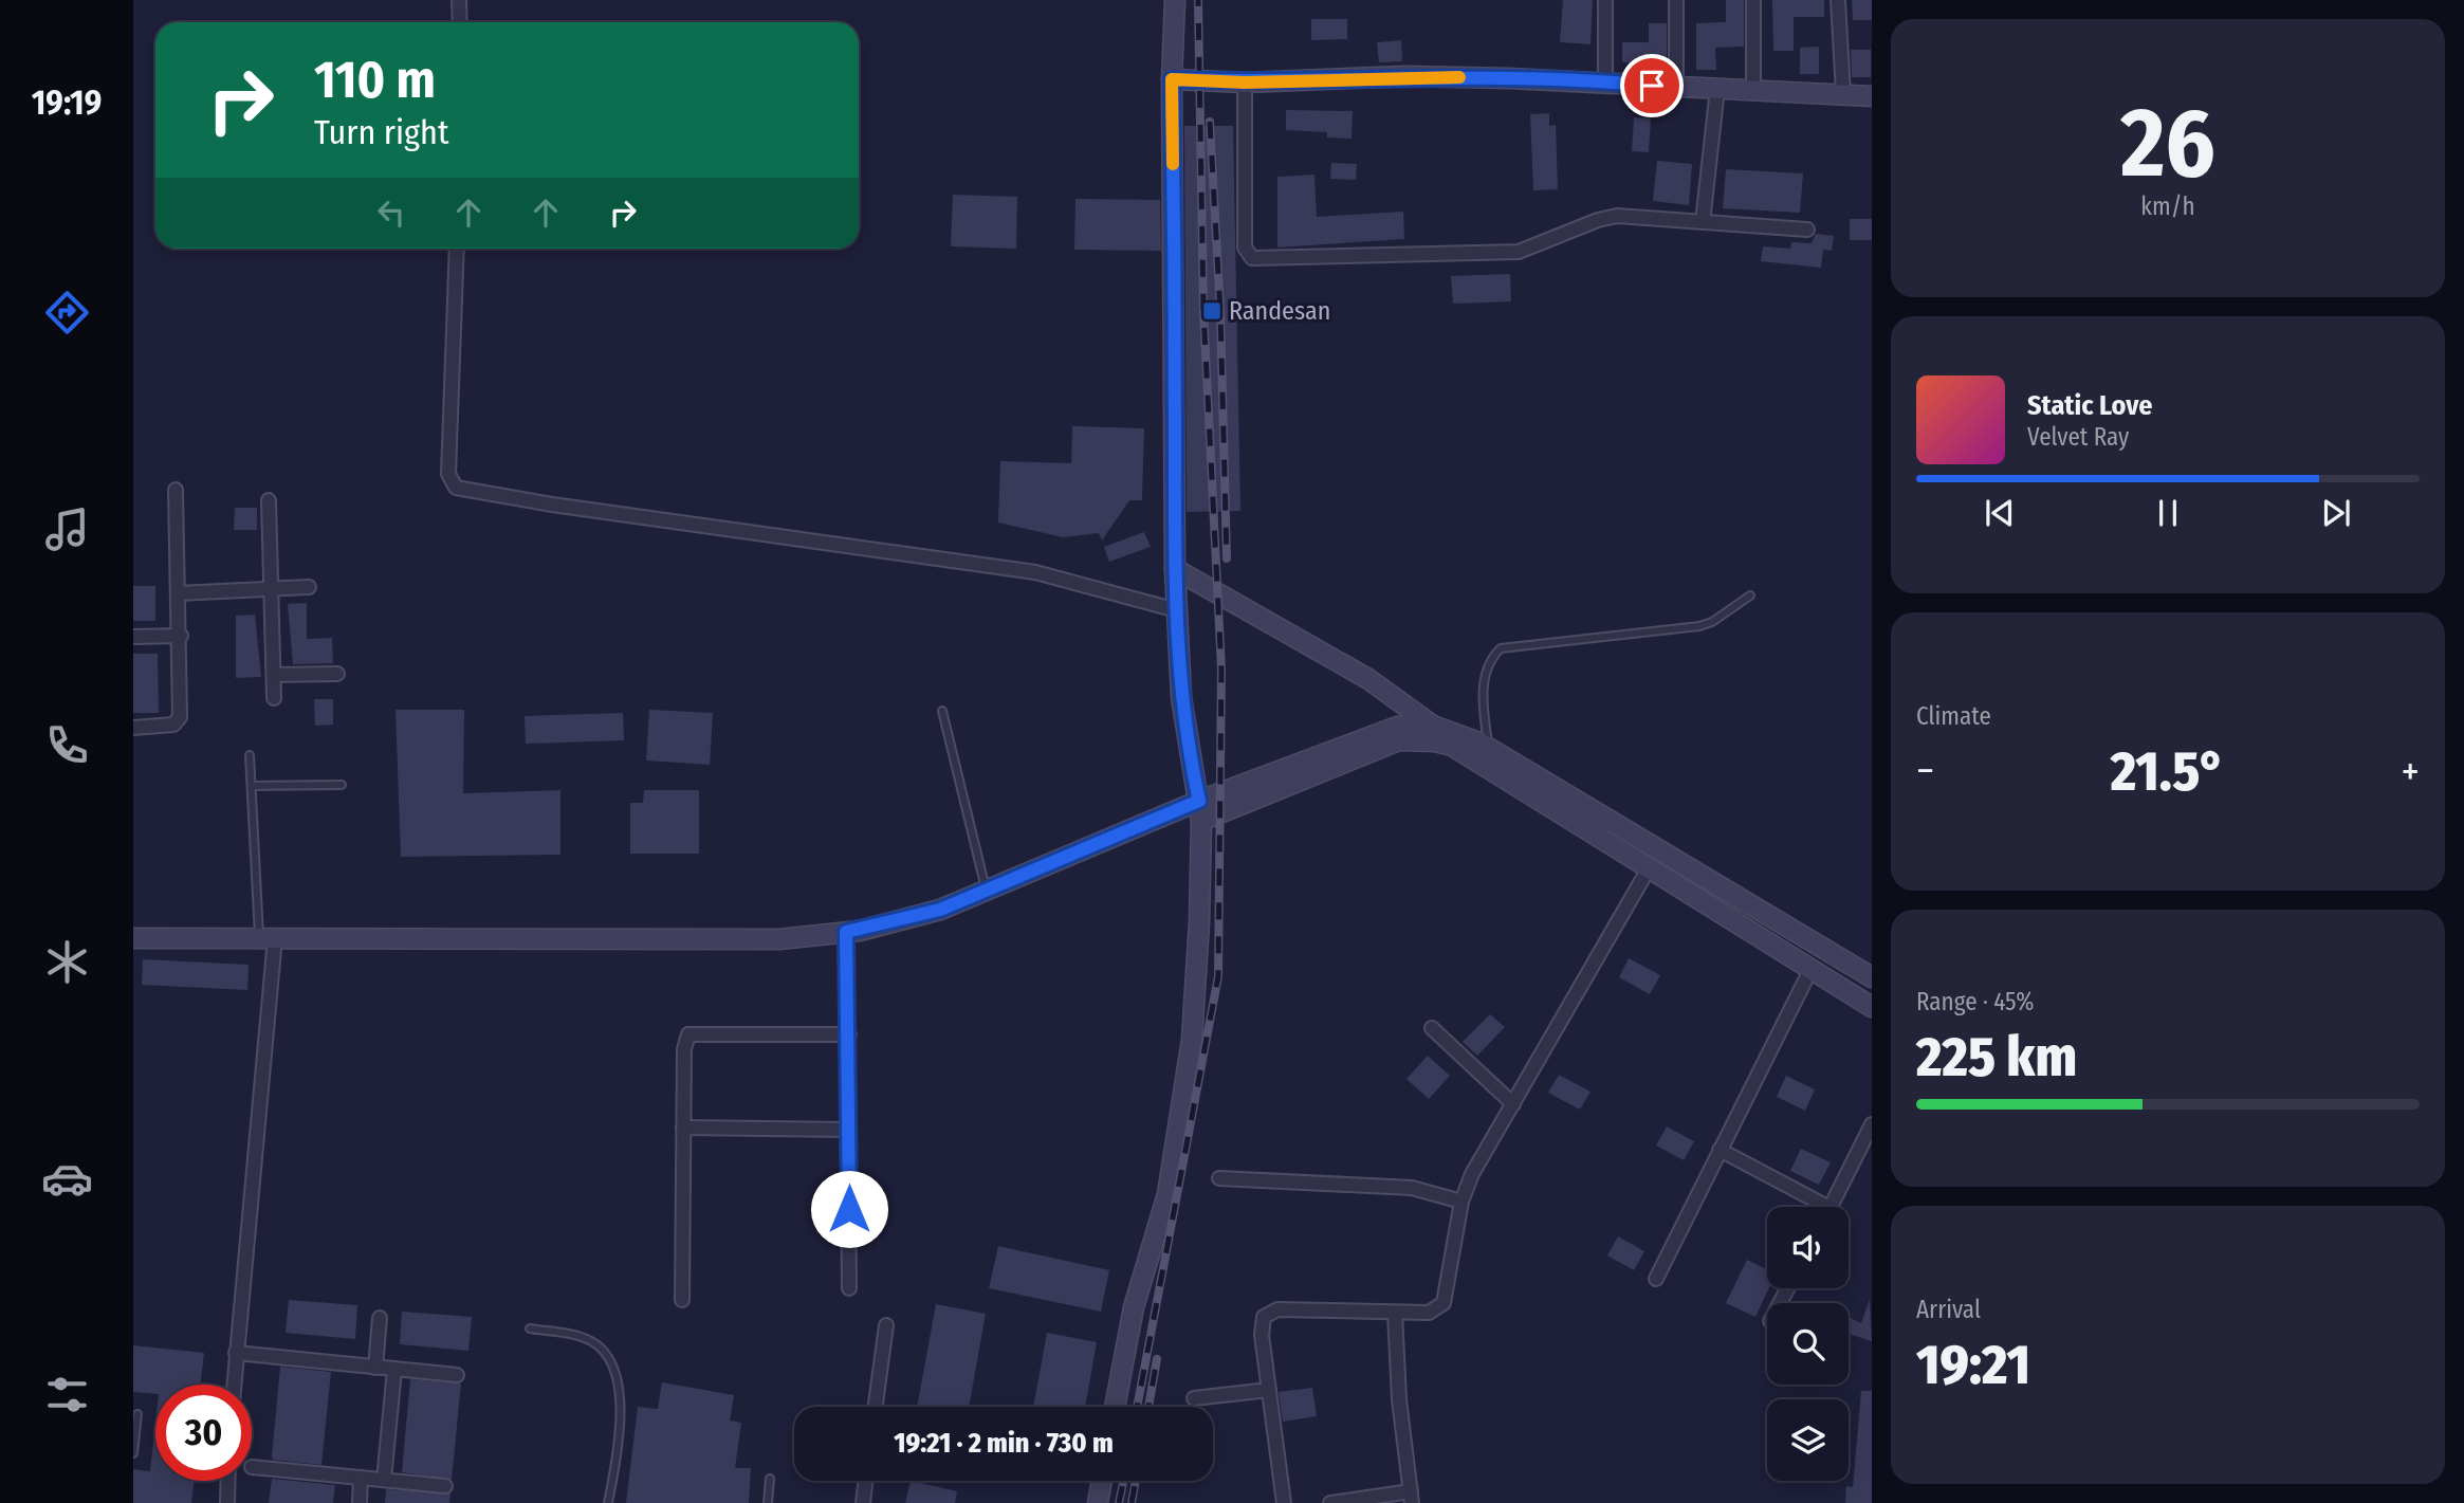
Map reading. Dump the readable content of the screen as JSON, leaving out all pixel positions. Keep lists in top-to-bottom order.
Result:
{
  "places": {
    "transit": ["Randesan"]
  },
  "page": {
    "tabs": "19:19",
    "tile": [
      ["26", "km/h"],
      "Climate",
      ["Range · 45%", "225 km"],
      ["Arrival", "19:21"]
    ],
    "turn": ["110 m", "Turn right"],
    "song": ["Static Love", "Velvet Ray"],
    "heat": ["−", "21.5°", "+"],
    "limit": "30",
    "trip": "19:21 · 2 min · 730 m"
  }
}
